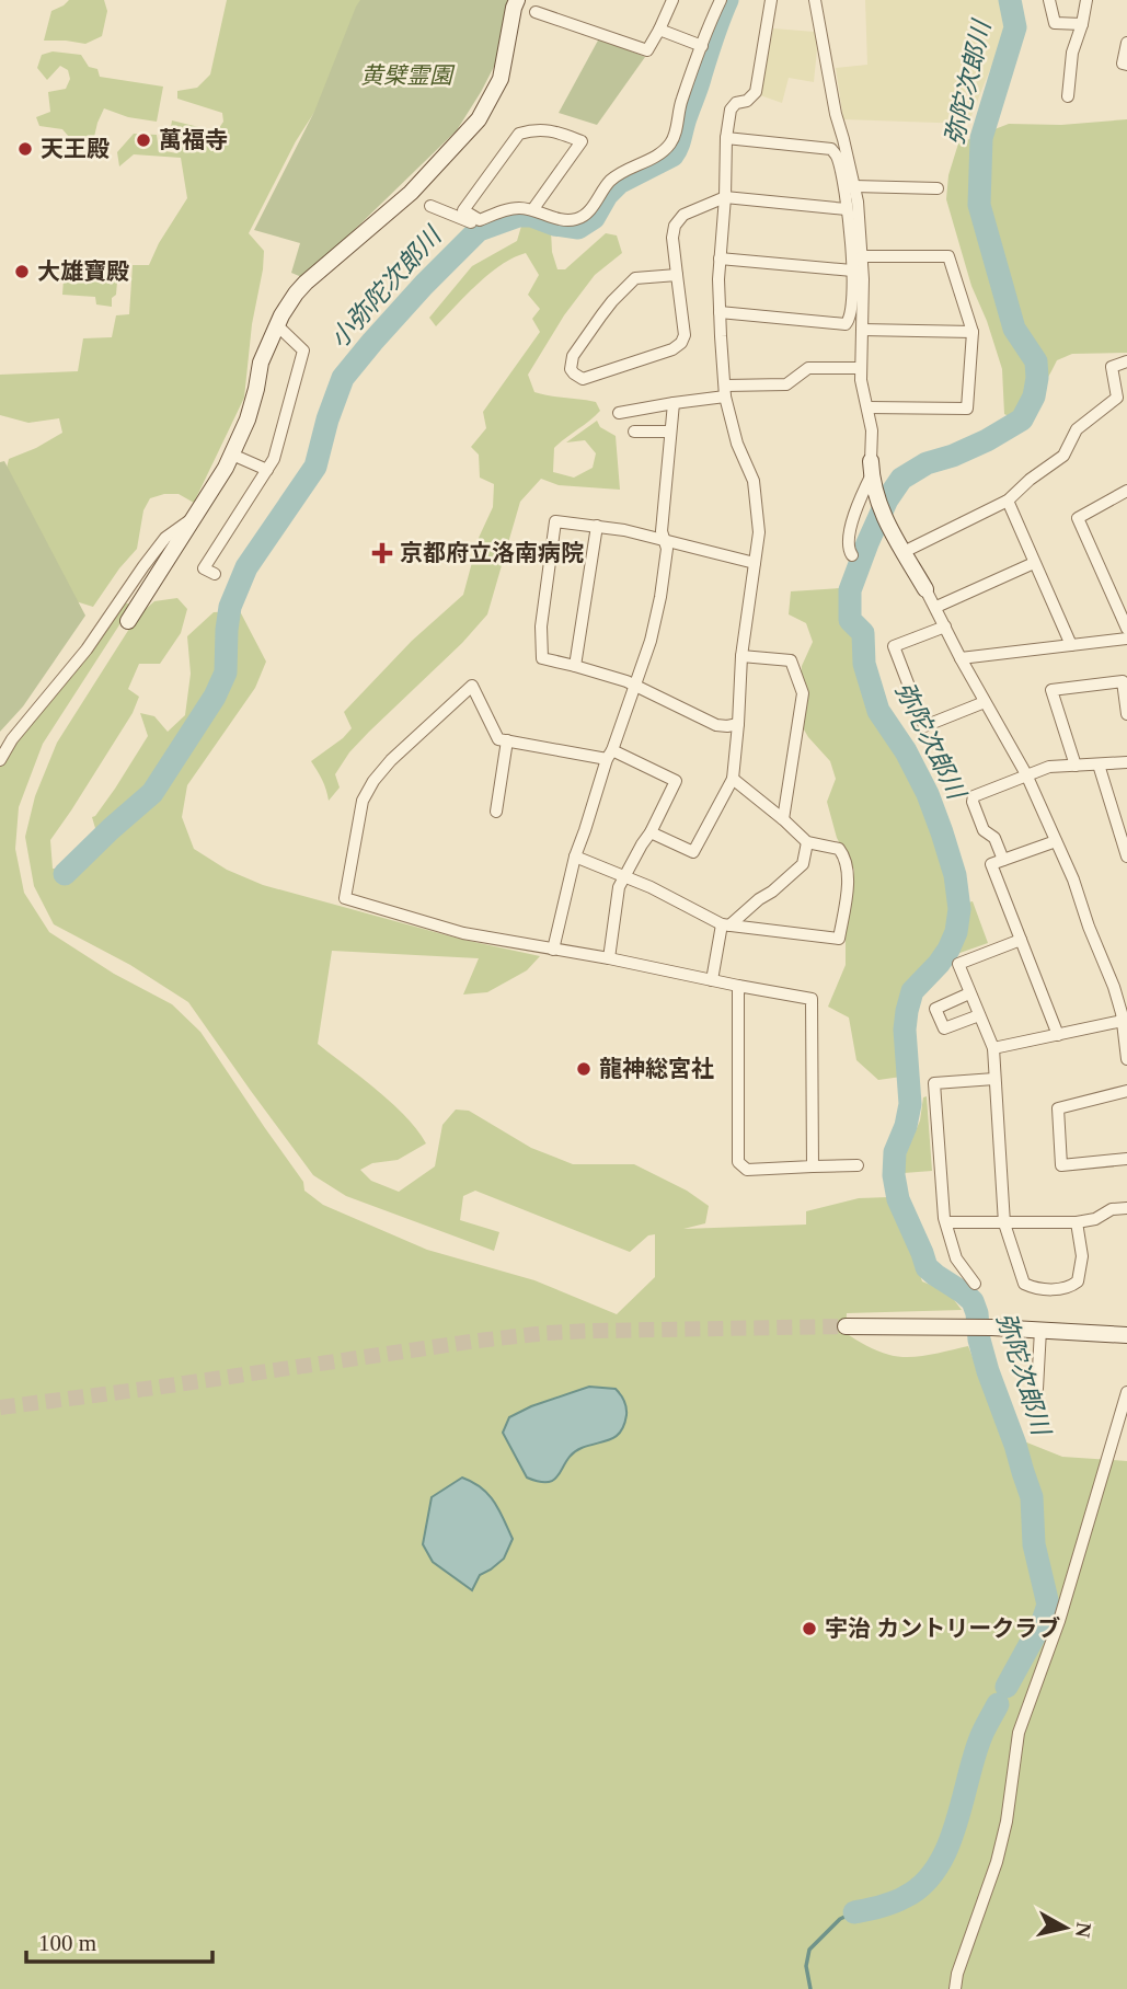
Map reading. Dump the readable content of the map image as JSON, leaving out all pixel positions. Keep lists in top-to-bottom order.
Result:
{
  "water": ["弥陀次郎川", "小弥陀次郎川"],
  "parks": ["黄檗霊園"],
  "places": {
    "other": [
      "萬福寺",
      "天王殿",
      "大雄寶殿",
      "龍神総宮社",
      "宇治 カントリークラブ"
    ],
    "health": ["京都府立洛南病院"]
  },
  "scale_bar": "100 m",
  "north": "right"
}
